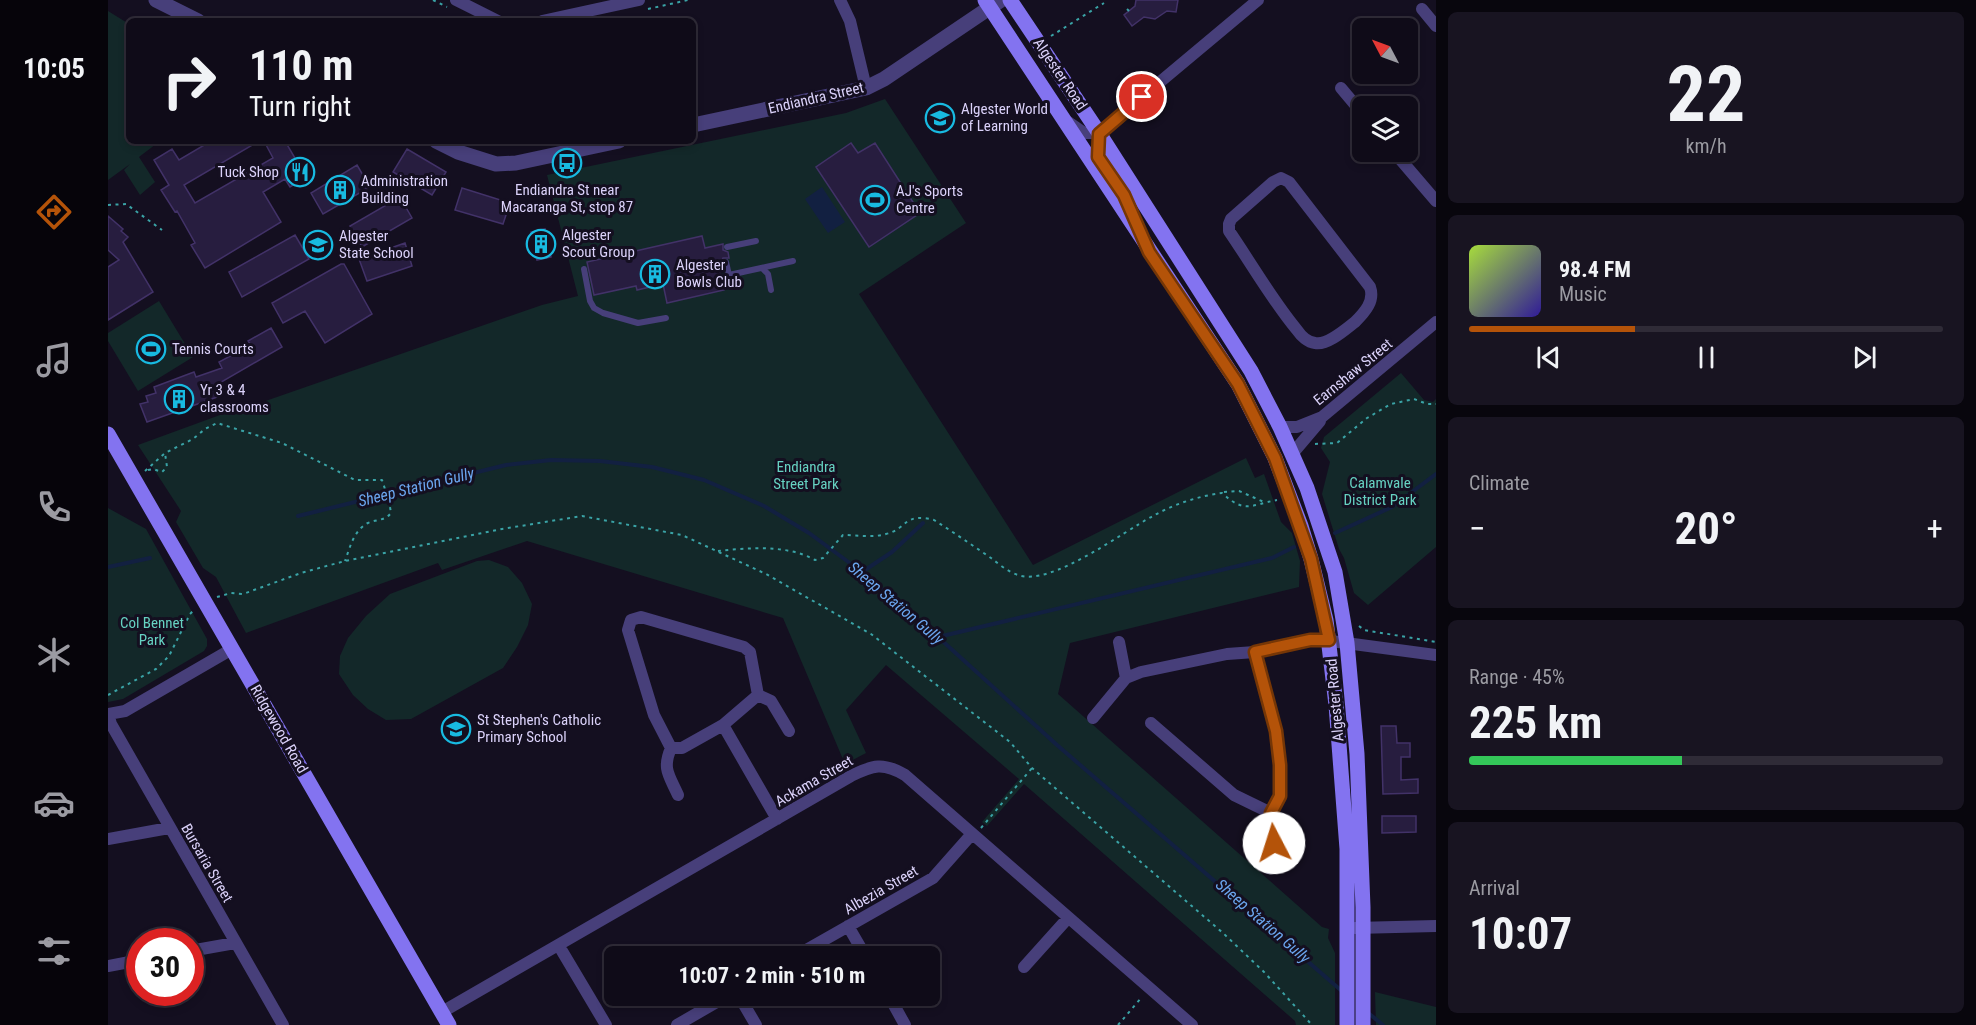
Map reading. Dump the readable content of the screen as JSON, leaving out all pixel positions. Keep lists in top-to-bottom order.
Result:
{
  "streets": {
    "main road": ["Algester Road", "Ridgewood Road"],
    "street": [
      "Endiandra Street",
      "Earnshaw Street",
      "Ackama Street",
      "Bursaria Street",
      "Albezia Street"
    ]
  },
  "crossings": [
    ["Algester Road", "Endiandra Street"],
    ["Algester Road", "Earnshaw Street"],
    ["Ridgewood Road", "Ackama Street"],
    ["Ackama Street", "Albezia Street"]
  ],
  "water": ["Sheep Station Gully"],
  "parks": ["Endiandra Street Park", "Calamvale District Park", "Col Bennet Park"],
  "places": {
    "school or university": ["Algester World of Learning", "Algester State School", "St Stephen's Catholic Primary School"],
    "bus stop": ["Endiandra St near Macaranga St, stop 87"],
    "restaurant": ["Tuck Shop"],
    "building": [
      "Administration Building",
      "Algester Scout Group",
      "Algester Bowls Club",
      "Yr 3 & 4 classrooms"
    ],
    "sports": ["AJ's Sports Centre", "Tennis Courts"]
  },
  "north": "top left",
  "page": {
    "tabs": "10:05",
    "tile": [
      ["22", "km/h"],
      "Climate",
      ["Range · 45%", "225 km"],
      ["Arrival", "10:07"]
    ],
    "turn": ["110 m", "Turn right"],
    "song": ["98.4 FM", "Music"],
    "heat": ["−", "20°", "+"],
    "limit": "30",
    "trip": "10:07 · 2 min · 510 m"
  }
}
